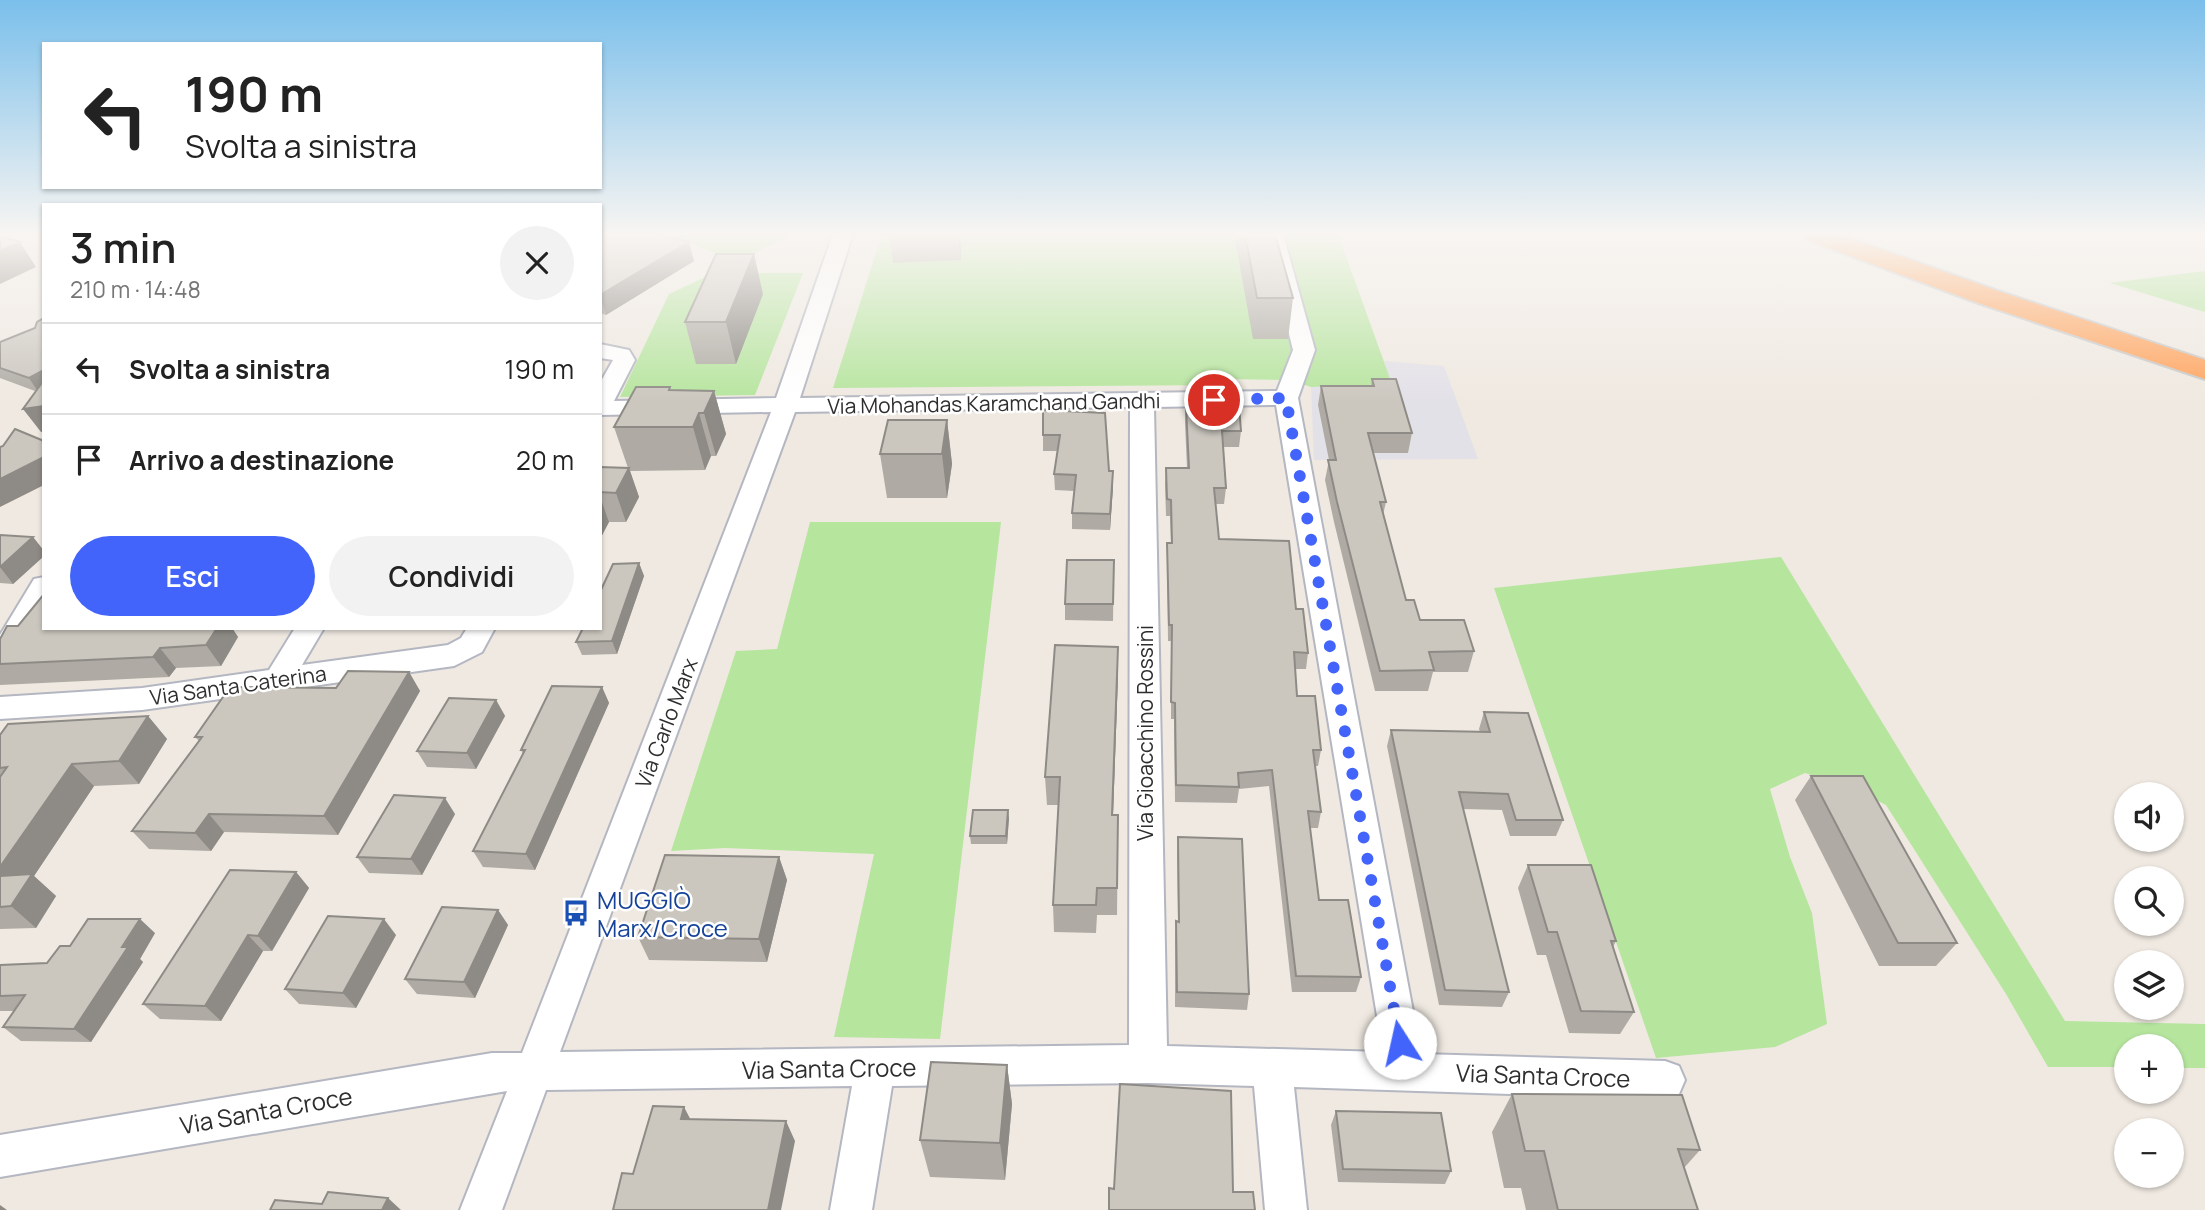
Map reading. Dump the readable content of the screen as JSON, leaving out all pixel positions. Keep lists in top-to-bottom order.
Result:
{
  "streets": {
    "street": [
      "Via Mohandas Karamchand Gandhi",
      "Via Santa Caterina",
      "Via Carlo Marx",
      "Via Gioacchino Rossini",
      "Via Santa Croce"
    ]
  },
  "crossings": [
    ["Via Mohandas Karamchand Gandhi", "Via Carlo Marx"],
    ["Via Mohandas Karamchand Gandhi", "Via Gioacchino Rossini"],
    ["Via Carlo Marx", "Via Santa Croce"],
    ["Via Gioacchino Rossini", "Via Santa Croce"]
  ],
  "places": {
    "bus stop": ["MUGGIÒ Marx/Croce"]
  },
  "page": {
    "turn": ["190 m", "Svolta a sinistra"],
    "heading": ["3 min", "210 m · 14:48"],
    "list": [
      {
        "name": "Svolta a sinistra",
        "value": "190 m"
      },
      {
        "name": "Arrivo a destinazione",
        "value": "20 m"
      }
    ],
    "buttons": ["Esci", "Condividi"],
    "map_buttons": ["+", "−"]
  }
}
